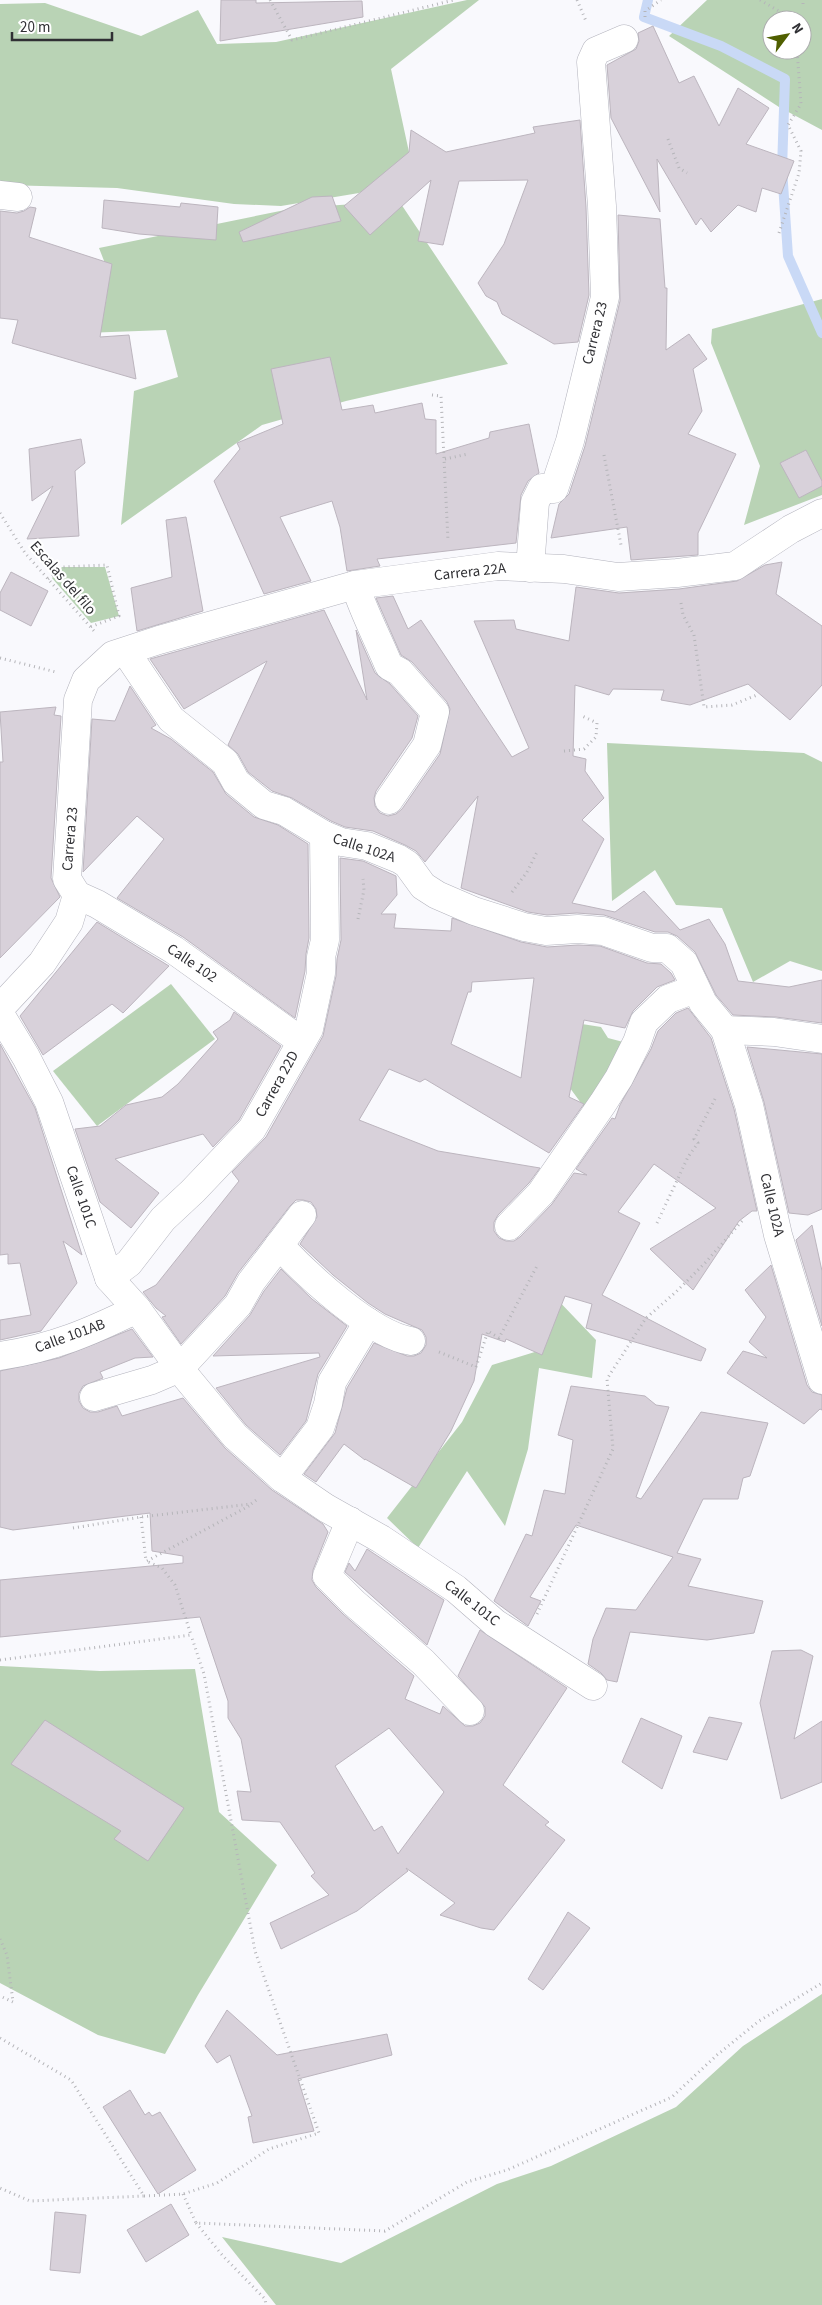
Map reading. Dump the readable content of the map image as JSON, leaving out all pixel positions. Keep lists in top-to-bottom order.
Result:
{
  "streets": {
    "street": [
      "Carrera 23",
      "Carrera 22A",
      "Calle 102A",
      "Calle 102",
      "Carrera 22D",
      "Calle 101C",
      "Calle 101AB"
    ],
    "path": ["Escalas del filo"]
  },
  "crossings": [
    ["Carrera 23", "Carrera 22A"],
    ["Carrera 23", "Escalas del filo"],
    ["Carrera 23", "Calle 102A"],
    ["Carrera 23", "Calle 102"],
    ["Carrera 22A", "Escalas del filo"],
    ["Carrera 22A", "Calle 102A"],
    ["Escalas del filo", "Calle 102A"],
    ["Calle 102A", "Carrera 22D"],
    ["Calle 102", "Carrera 22D"],
    ["Carrera 22D", "Calle 101C"],
    ["Calle 101C", "Calle 101AB"]
  ],
  "scale_bar": "20 m",
  "north": "top right"
}
